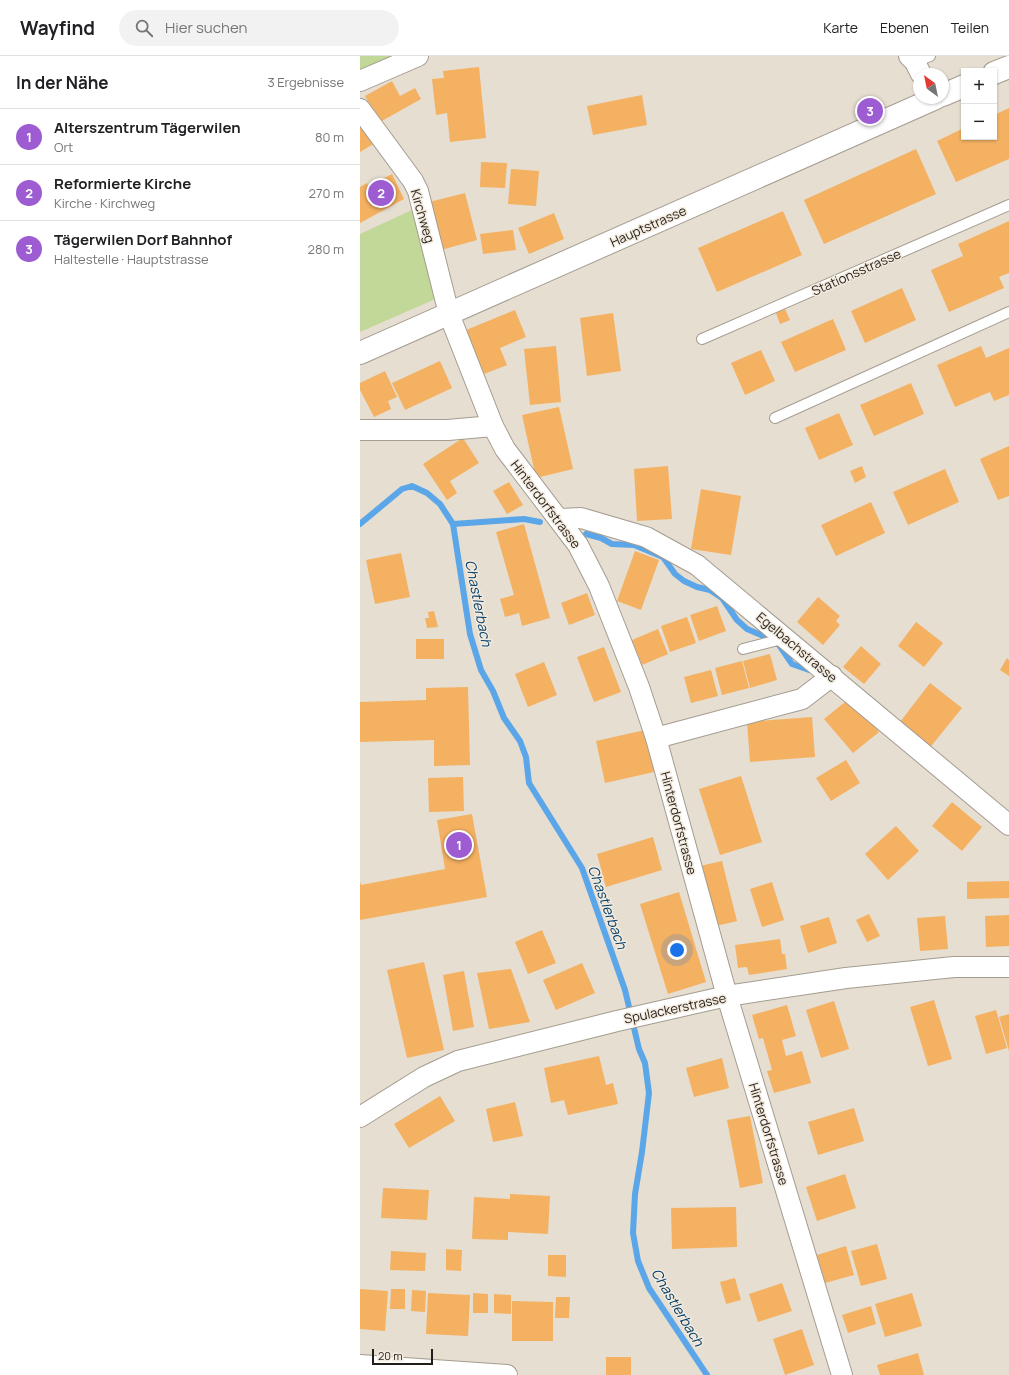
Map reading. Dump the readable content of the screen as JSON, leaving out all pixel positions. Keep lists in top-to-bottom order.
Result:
{
  "streets": {
    "street": [
      "Kirchweg",
      "Hauptstrasse",
      "Hinterdorfstrasse",
      "Egelbachstrasse",
      "Spulackerstrasse"
    ],
    "lane": ["Stationsstrasse"]
  },
  "crossings": [
    ["Kirchweg", "Hauptstrasse"],
    ["Kirchweg", "Hinterdorfstrasse"],
    ["Hinterdorfstrasse", "Egelbachstrasse"],
    ["Hinterdorfstrasse", "Spulackerstrasse"]
  ],
  "water": ["Chastlerbach"],
  "scale_bar": "20 m",
  "north": "top left",
  "page": {
    "header": "Wayfind",
    "search": "Hier suchen",
    "nav": ["Karte", "Ebenen", "Teilen"],
    "heading": ["In der Nähe", "3 Ergebnisse"],
    "map_buttons": ["+", "−"],
    "pins": ["3", "2", "1"],
    "list": [
      {
        "mark": "1",
        "name": "Alterszentrum Tägerwilen",
        "note": "Ort",
        "value": "80 m"
      },
      {
        "mark": "2",
        "name": "Reformierte Kirche",
        "note": "Kirche · Kirchweg",
        "value": "270 m"
      },
      {
        "mark": "3",
        "name": "Tägerwilen Dorf Bahnhof",
        "note": "Haltestelle · Hauptstrasse",
        "value": "280 m"
      }
    ],
    "scale": "20 m"
  }
}
